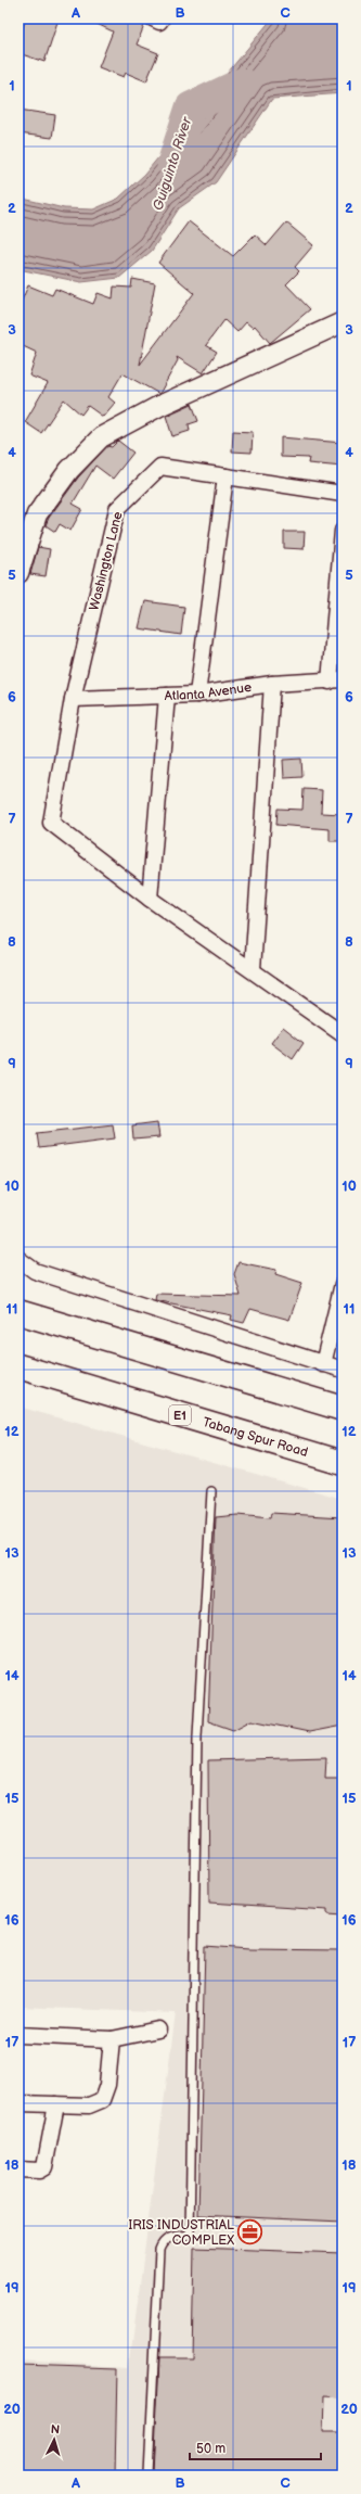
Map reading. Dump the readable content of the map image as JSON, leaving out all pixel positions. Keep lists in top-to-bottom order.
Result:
{
  "streets": {
    "highway": ["E1", "Tabang Spur Road"],
    "street": ["Washington Lane", "Atlanta Avenue"]
  },
  "crossings": [
    ["Washington Lane", "Atlanta Avenue"]
  ],
  "water": ["Guiguinto River"],
  "places": {
    "office": ["IRIS INDUSTRIAL COMPLEX"]
  },
  "scale_bar": "50 m",
  "north": "top",
  "grid": {
    "columns": ["A", "B", "C"],
    "rows": [
      "1",
      "2",
      "3",
      "4",
      "5",
      "6",
      "7",
      "8",
      "9",
      "10",
      "11",
      "12",
      "13",
      "14",
      "15",
      "16",
      "17",
      "18",
      "19",
      "20"
    ]
  }
}
